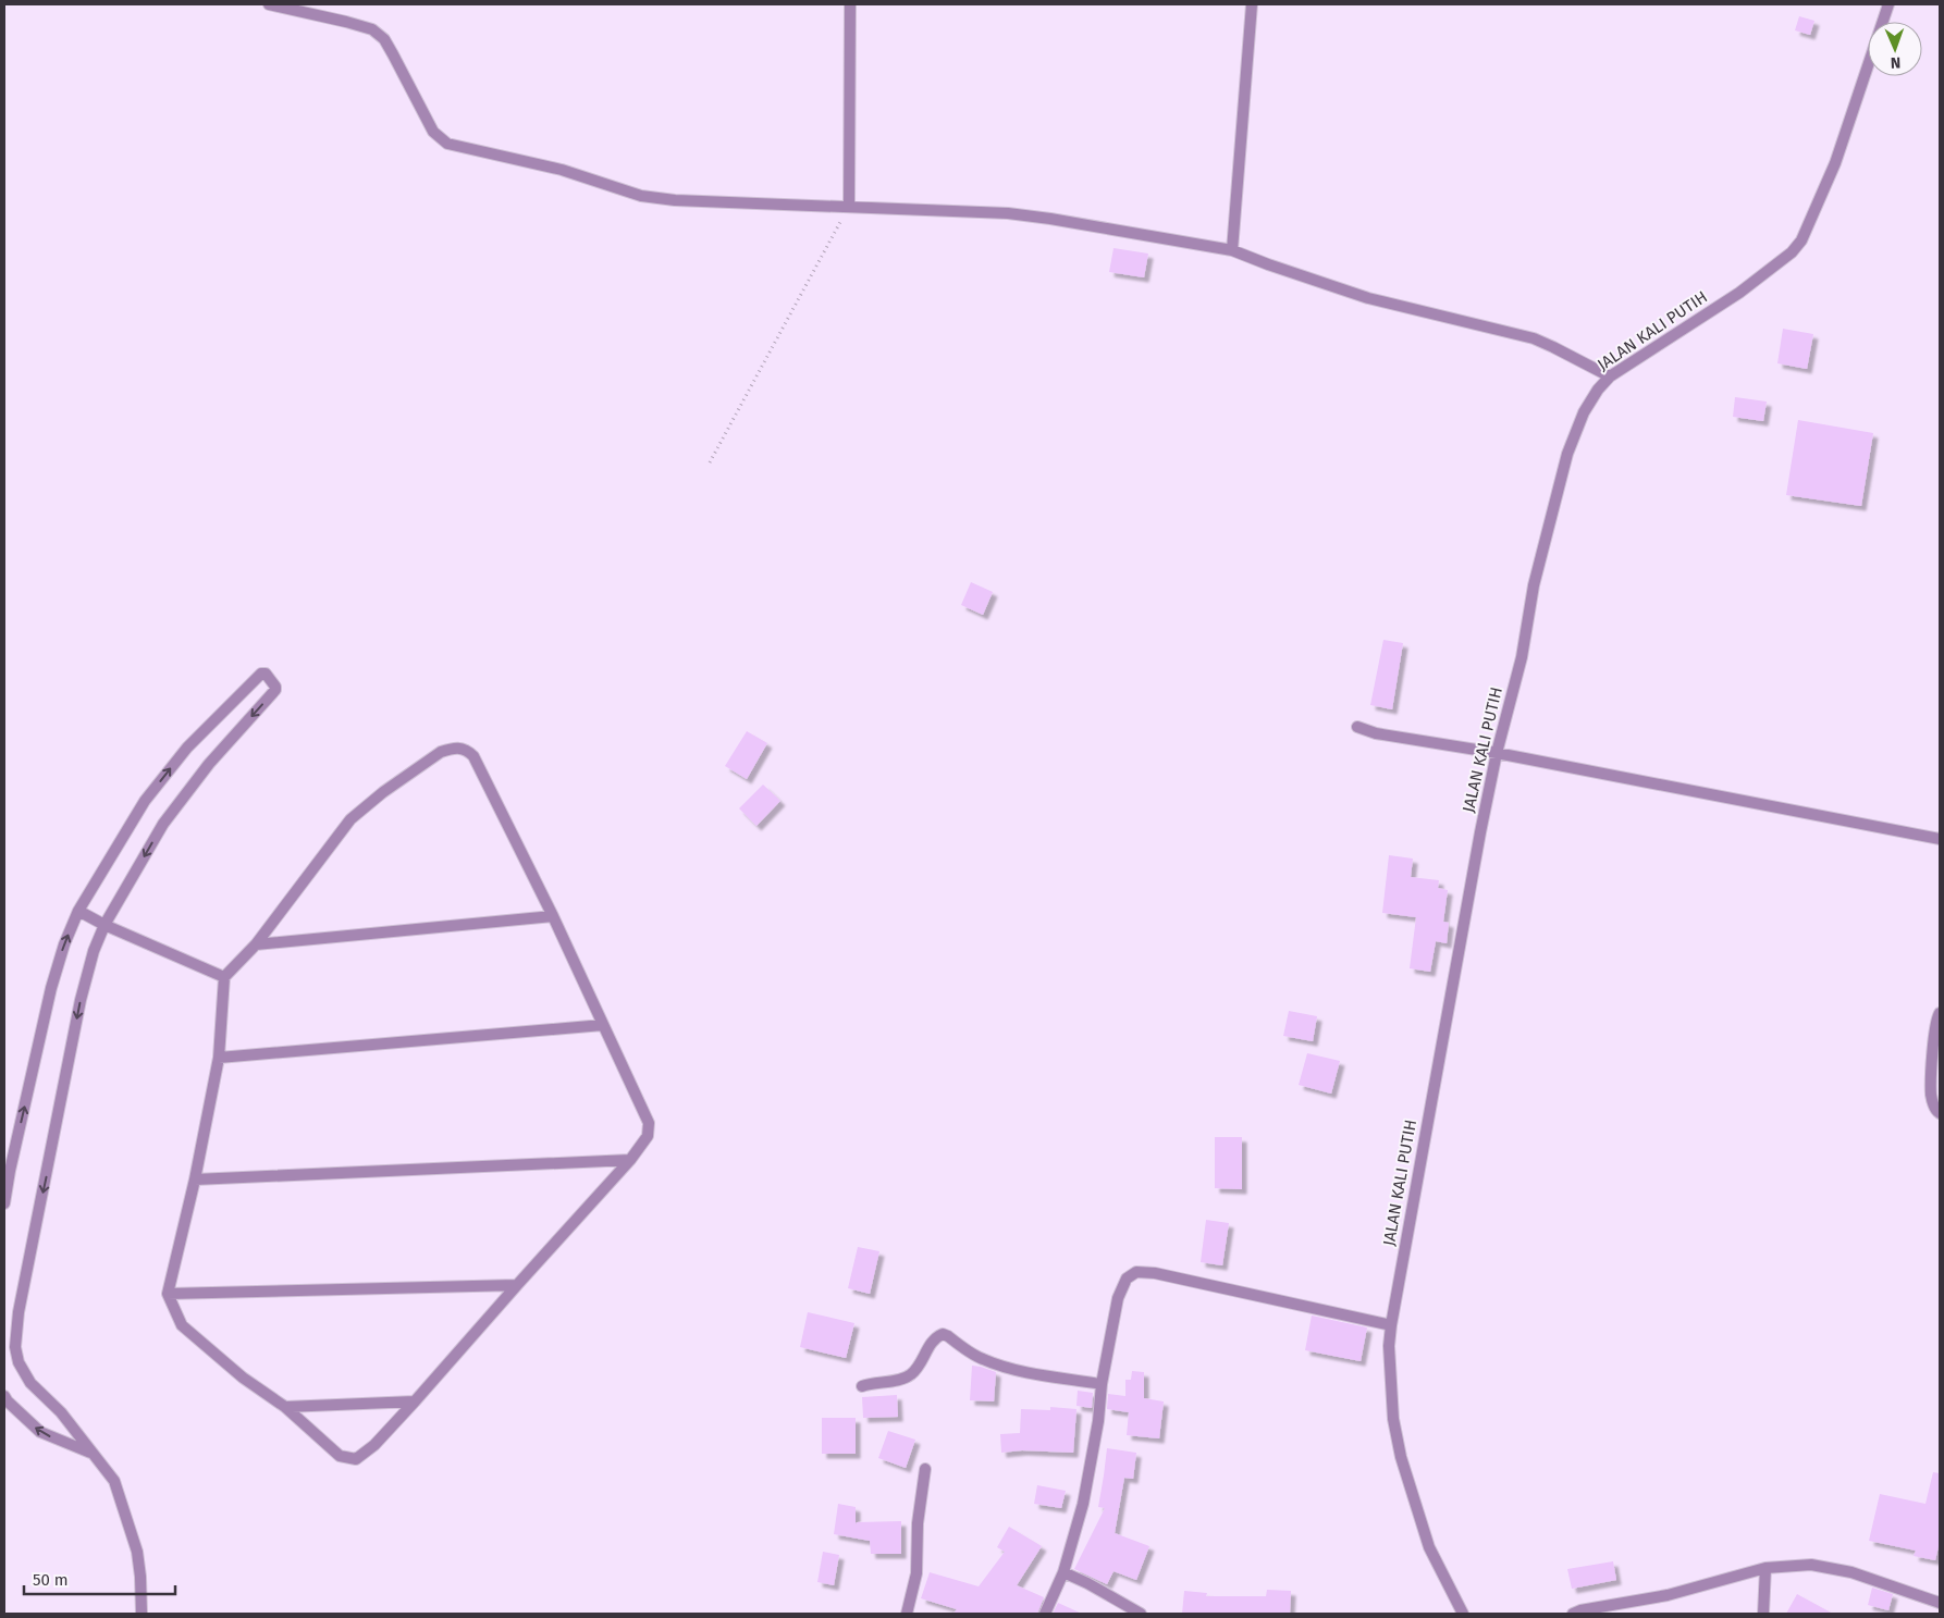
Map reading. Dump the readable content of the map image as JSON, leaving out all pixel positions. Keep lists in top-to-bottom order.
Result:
{
  "streets": {
    "street": ["JALAN KALI PUTIH"]
  },
  "scale_bar": "50 m",
  "north": "bottom"
}
